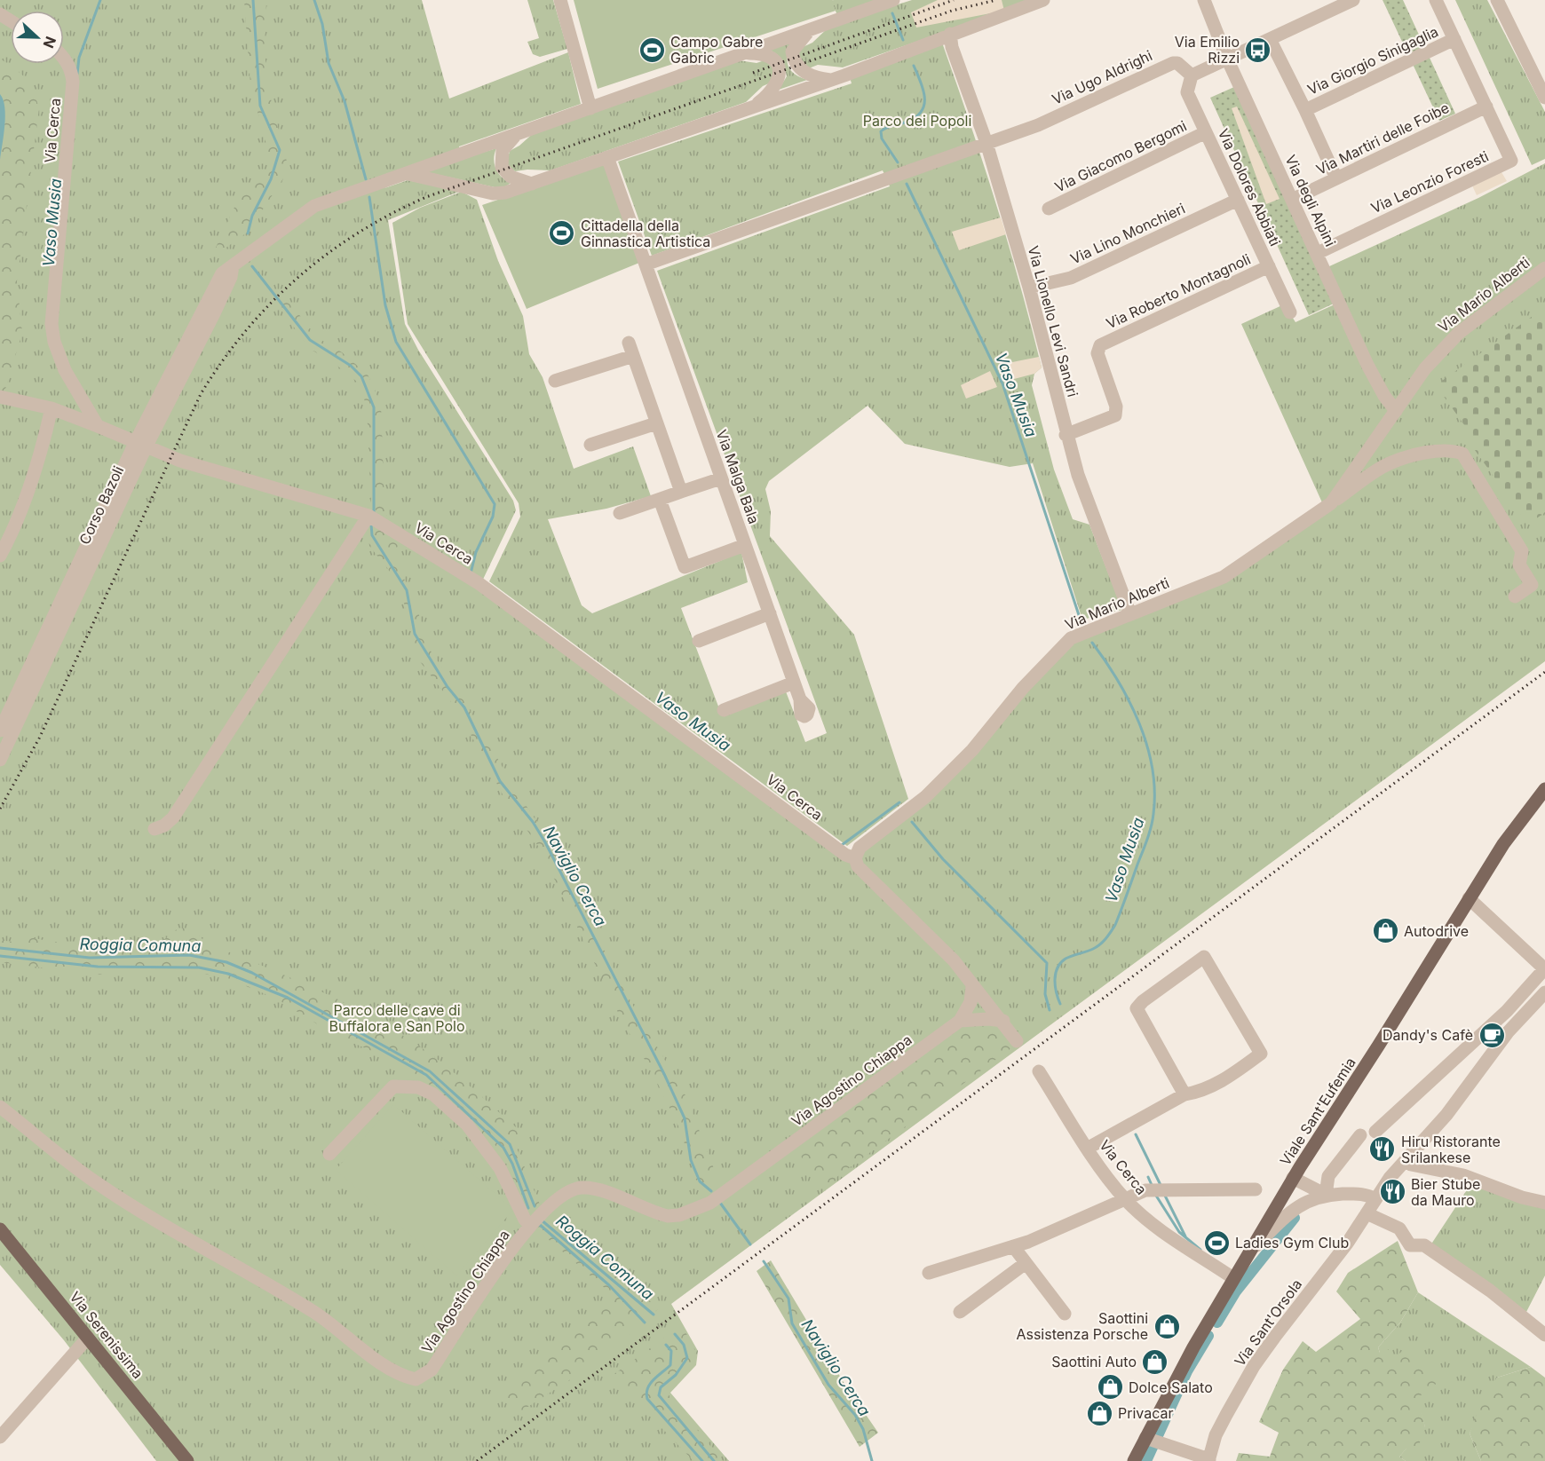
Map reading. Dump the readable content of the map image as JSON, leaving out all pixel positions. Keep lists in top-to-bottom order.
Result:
{
  "streets": {
    "main road": ["Viale Sant'Eufemia", "Via Serenissima"],
    "street": [
      "Via Giorgio Sinigaglia",
      "Via Ugo Aldrighi",
      "Via Cerca",
      "Via Martiri delle Foibe",
      "Via Giacomo Bergomi",
      "Via Leonzio Foresti",
      "Via Dolores Abbiati",
      "Via degli Alpini",
      "Via Lino Monchieri",
      "Via Roberto Montagnoli",
      "Via Mario Alberti",
      "Via Lionello Levi Sandri",
      "Via Malga Bala",
      "Corso Bazoli",
      "Via Agostino Chiappa",
      "Via Sant'Orsola"
    ]
  },
  "crossings": [
    ["Via Giorgio Sinigaglia", "Via Martiri delle Foibe"],
    ["Via Giorgio Sinigaglia", "Via Leonzio Foresti"],
    ["Via Ugo Aldrighi", "Via Dolores Abbiati"],
    ["Via Ugo Aldrighi", "Via Lionello Levi Sandri"],
    ["Via Cerca", "Via Mario Alberti"],
    ["Via Cerca", "Corso Bazoli"],
    ["Via Cerca", "Via Agostino Chiappa"],
    ["Via Cerca", "Viale Sant'Eufemia"],
    ["Via Martiri delle Foibe", "Via Leonzio Foresti"],
    ["Via Martiri delle Foibe", "Via degli Alpini"],
    ["Via Giacomo Bergomi", "Via Dolores Abbiati"],
    ["Via Leonzio Foresti", "Via degli Alpini"],
    ["Via Dolores Abbiati", "Via Lino Monchieri"],
    ["Via Dolores Abbiati", "Via Roberto Montagnoli"],
    ["Via degli Alpini", "Via Mario Alberti"],
    ["Via Lino Monchieri", "Via Lionello Levi Sandri"],
    ["Via Roberto Montagnoli", "Via Lionello Levi Sandri"],
    ["Via Mario Alberti", "Via Lionello Levi Sandri"],
    ["Viale Sant'Eufemia", "Via Sant'Orsola"]
  ],
  "water": ["Vaso Musia", "Naviglio Cerca", "Roggia Comuna"],
  "parks": ["Parco dei Popoli", "Parco delle cave di Buffalora e San Polo"],
  "places": {
    "sports": ["Campo Gabre Gabric", "Cittadella della Ginnastica Artistica", "Ladies Gym Club"],
    "bus stop": ["Via Emilio Rizzi"],
    "shop": [
      "Autodrive",
      "Saottini Assistenza Porsche",
      "Saottini Auto",
      "Dolce Salato",
      "Privacar"
    ],
    "cafe": ["Dandy's Cafè"],
    "restaurant": ["Hiru Ristorante Srilankese", "Bier Stube da Mauro"]
  },
  "north": "right"
}
